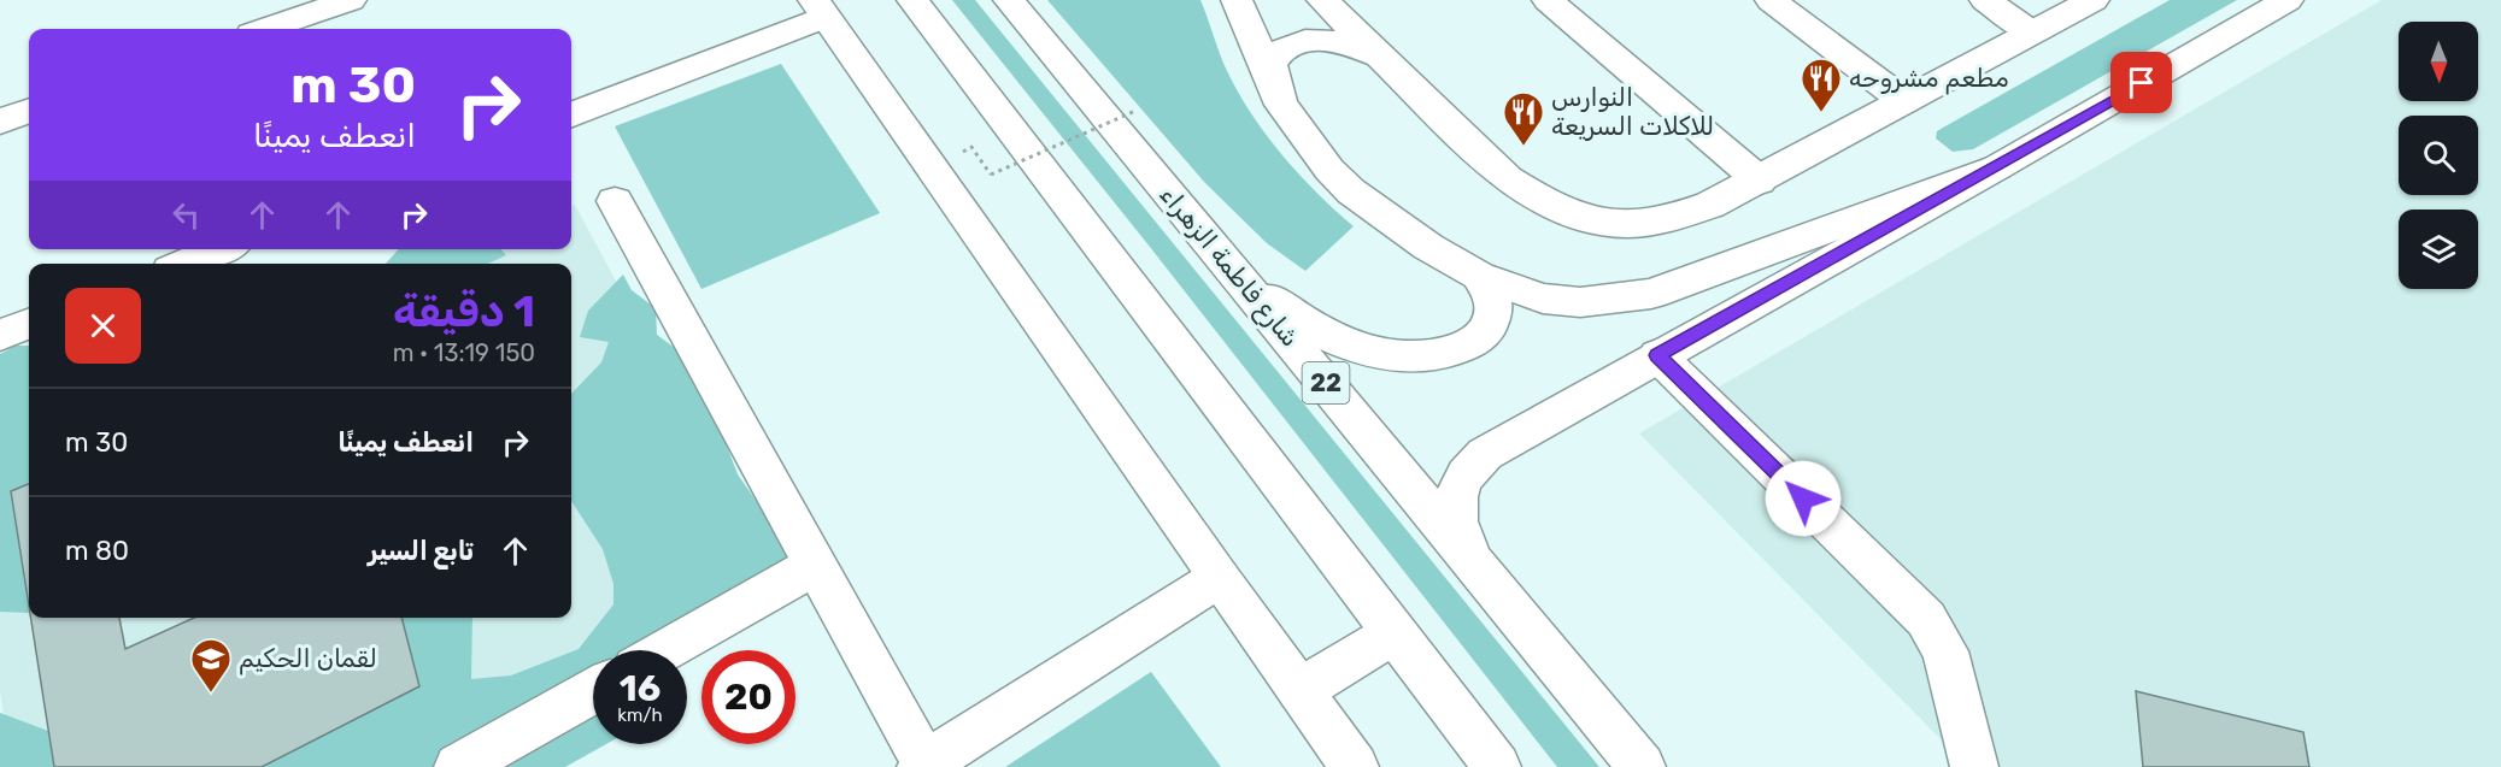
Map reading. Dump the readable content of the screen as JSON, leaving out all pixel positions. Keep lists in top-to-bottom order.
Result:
{
  "streets": {
    "main road": ["شارع فاطمة الزهراء", "22"]
  },
  "places": {
    "restaurant": ["مطعم مشروحه", "النوارس للاكلات السريعة"],
    "school or university": ["لقمان الحكيم"]
  },
  "north": "bottom",
  "page": {
    "turn": ["30 m", "انعطف يمينًا"],
    "heading": ["1 دقيقة", "150 m · 13:19"],
    "list": [
      {
        "name": "انعطف يمينًا",
        "value": "30 m"
      },
      {
        "name": "تابع السير",
        "value": "80 m"
      }
    ],
    "speed": "16 km/h",
    "limit": "20"
  }
}
